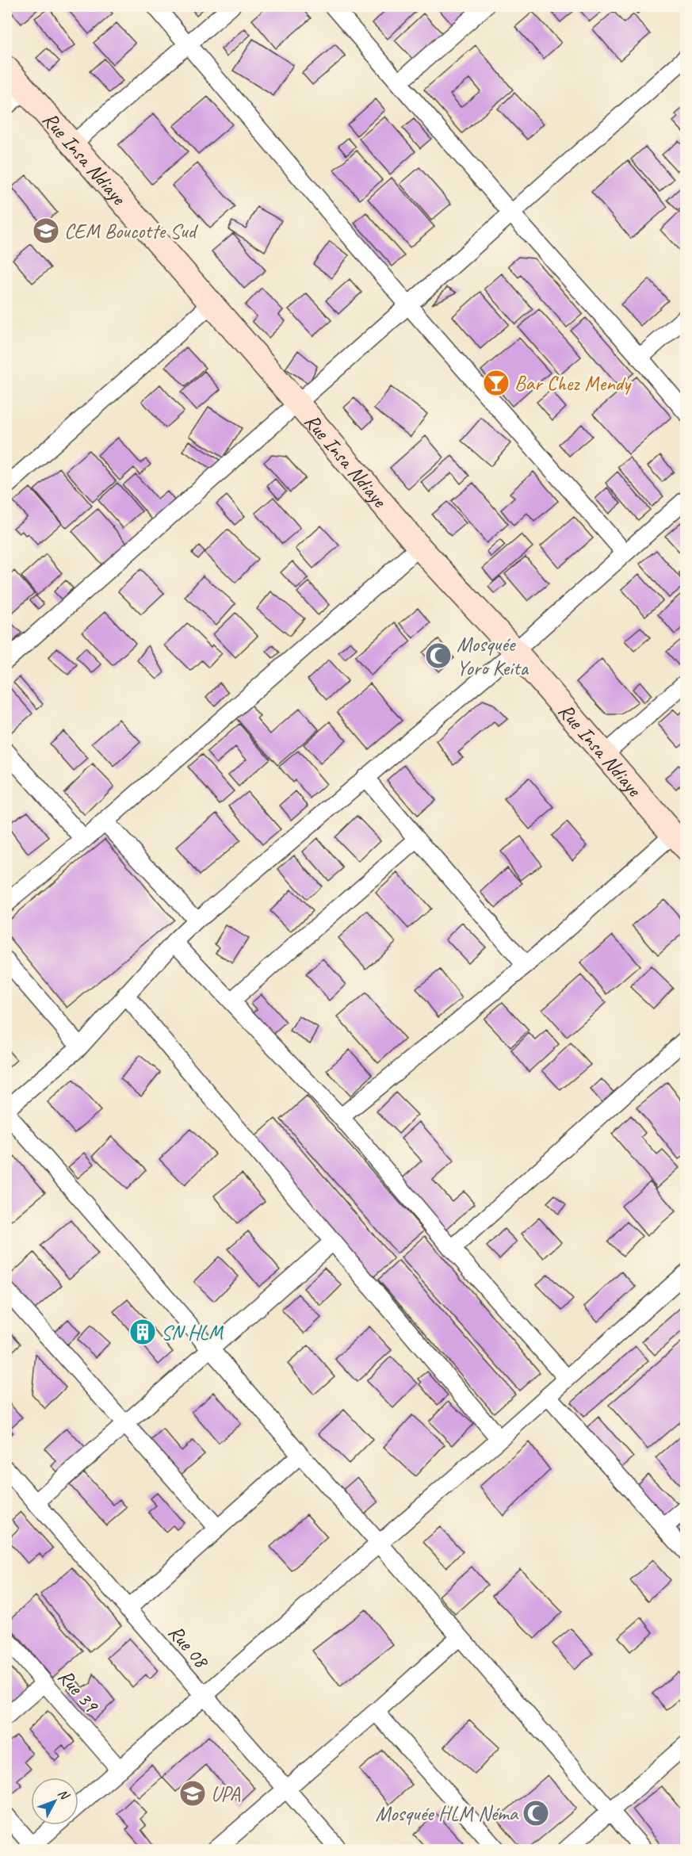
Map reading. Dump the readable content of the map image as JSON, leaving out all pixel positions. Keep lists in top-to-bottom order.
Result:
{
  "streets": {
    "main road": ["Rue Insa Ndiaye"],
    "street": ["Rue 08", "Rue 39"]
  },
  "places": {
    "school or university": ["CEM Boucotte Sud", "UPA"],
    "bar": ["Bar Chez Mendy"],
    "mosque": ["Mosquée Yoro Keita", "Mosquée HLM Néma"],
    "building": ["SN HLM"]
  },
  "north": "top right"
}
